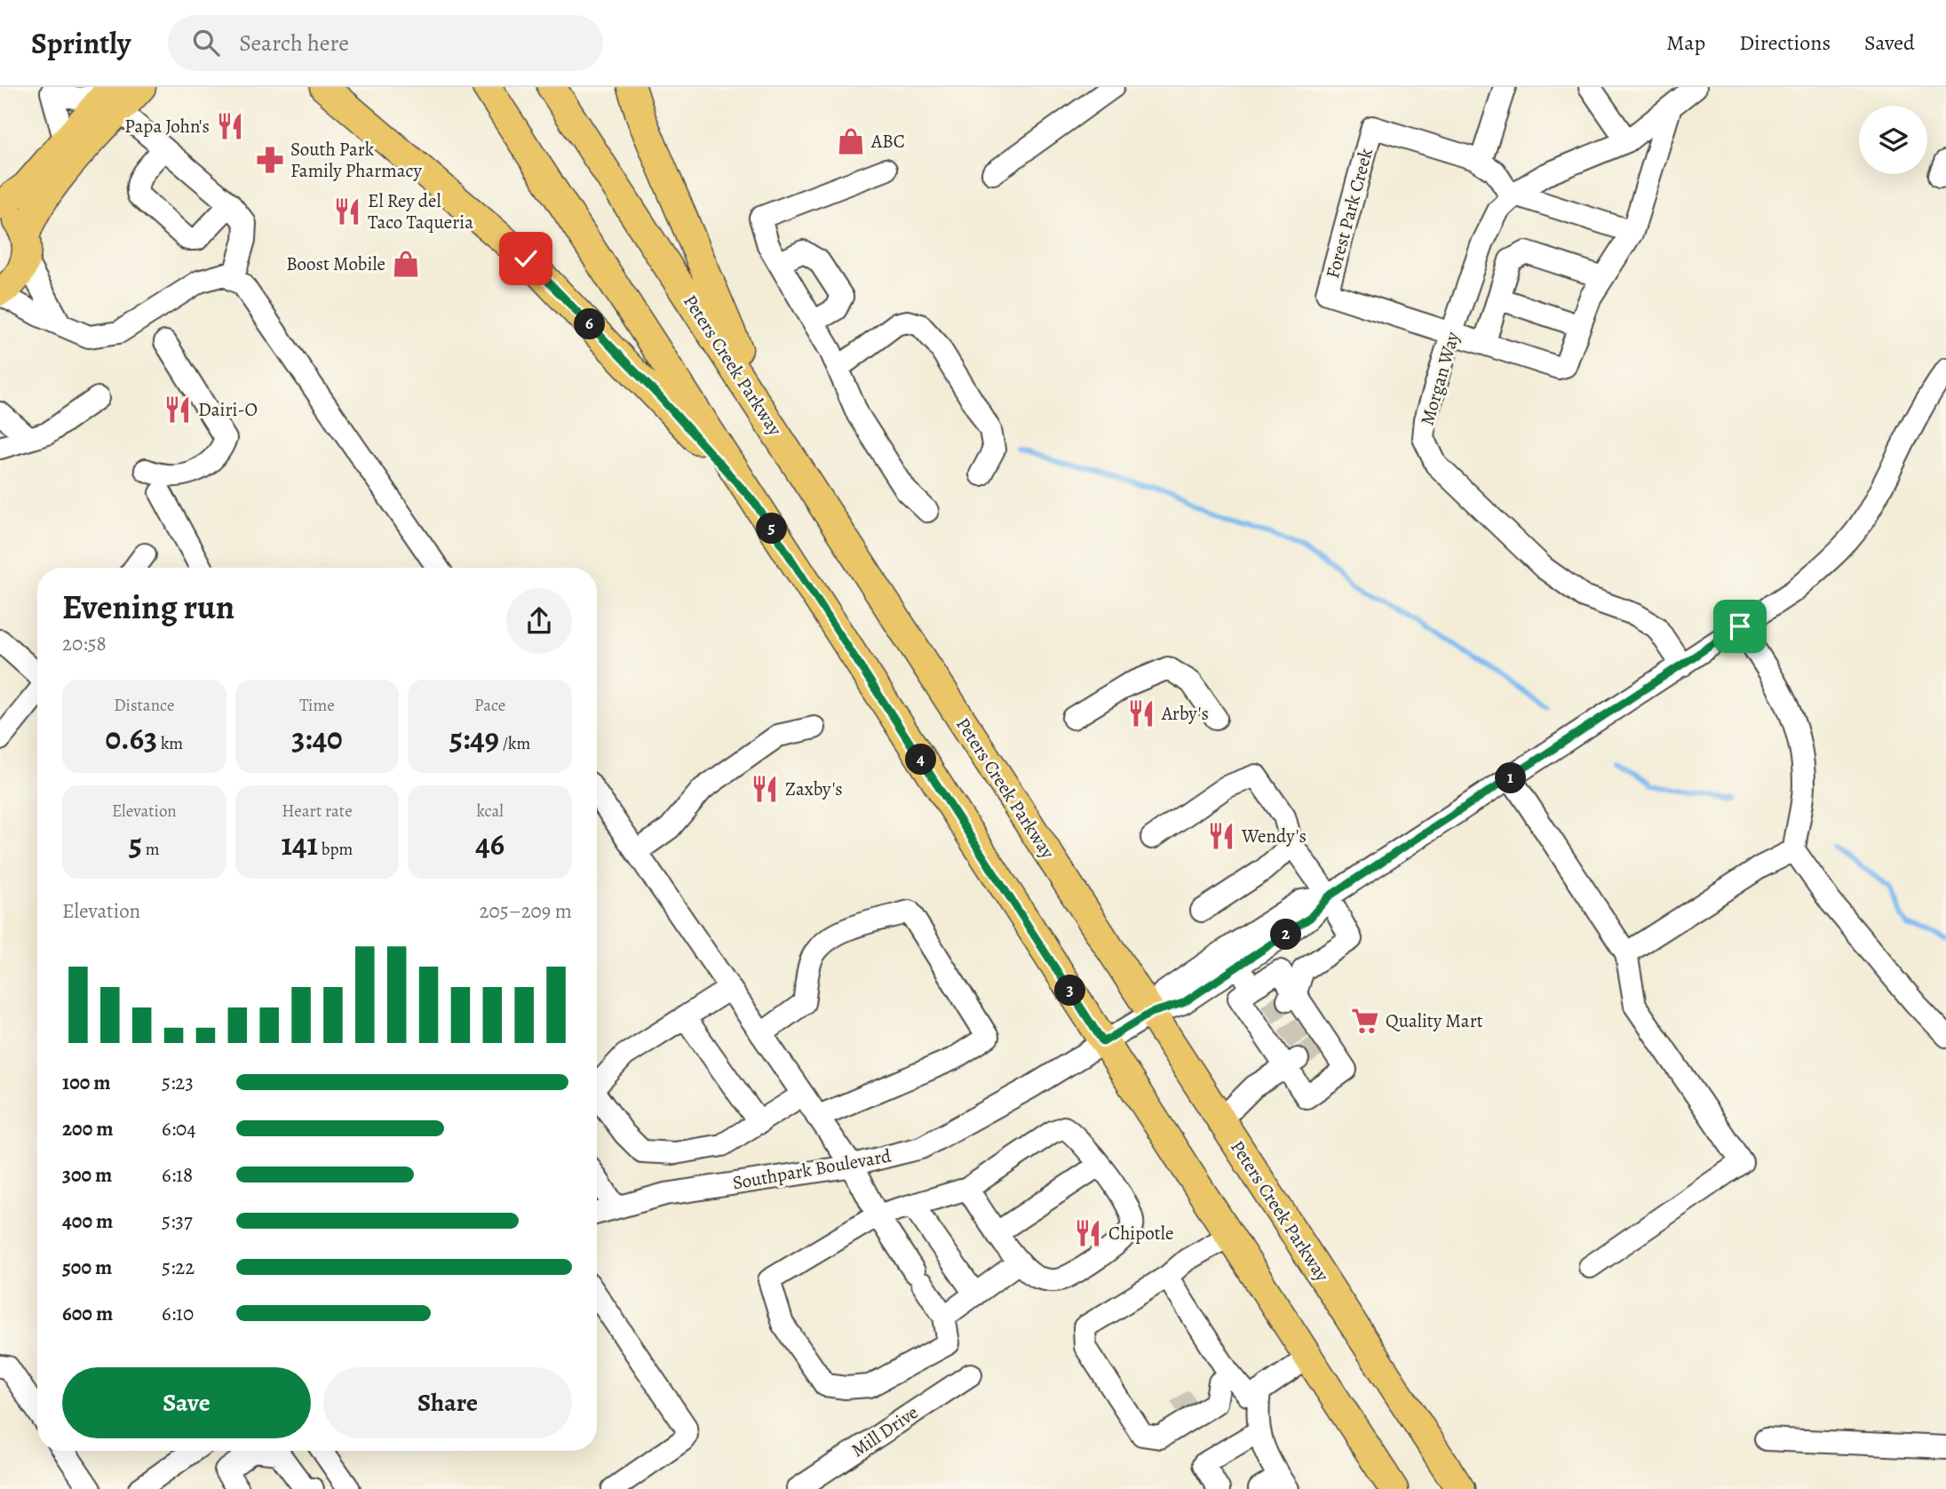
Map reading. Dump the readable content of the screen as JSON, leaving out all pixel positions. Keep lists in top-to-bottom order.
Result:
{
  "streets": {
    "main road": ["Peters Creek Parkway"],
    "street": [
      "Forest Park Creek",
      "Morgan Way",
      "Southpark Boulevard",
      "Mill Drive"
    ]
  },
  "crossings": [
    ["Forest Park Creek", "Morgan Way"],
    ["Peters Creek Parkway", "Southpark Boulevard"],
    ["Morgan Way", "Southpark Boulevard"]
  ],
  "places": {
    "restaurant": [
      "Papa John's",
      "El Rey del Taco Taqueria",
      "Dairi-O",
      "Arby's",
      "Zaxby's",
      "Wendy's",
      "Chipotle"
    ],
    "shop": ["ABC", "Boost Mobile"],
    "pharmacy": ["South Park Family Pharmacy"],
    "supermarket": ["Quality Mart"]
  },
  "page": {
    "header": "Sprintly",
    "search": "Search here",
    "nav": ["Map", "Directions", "Saved"],
    "pins": [
      "6",
      "5",
      "4",
      "1",
      "2",
      "3"
    ],
    "heading": ["Evening run", "20:58"],
    "stats": [
      ["Distance", "0.63 km"],
      ["Time", "3:40"],
      ["Pace", "5:49 /km"],
      ["Elevation", "5 m"],
      ["Heart rate", "141 bpm"],
      ["kcal", "46"]
    ],
    "chart": ["Elevation", "205–209 m"],
    "list": [
      {
        "name": "100 m",
        "note": "5:23"
      },
      {
        "name": "200 m",
        "note": "6:04"
      },
      {
        "name": "300 m",
        "note": "6:18"
      },
      {
        "name": "400 m",
        "note": "5:37"
      },
      {
        "name": "500 m",
        "note": "5:22"
      },
      {
        "name": "600 m",
        "note": "6:10"
      }
    ],
    "buttons": ["Save", "Share"]
  }
}
